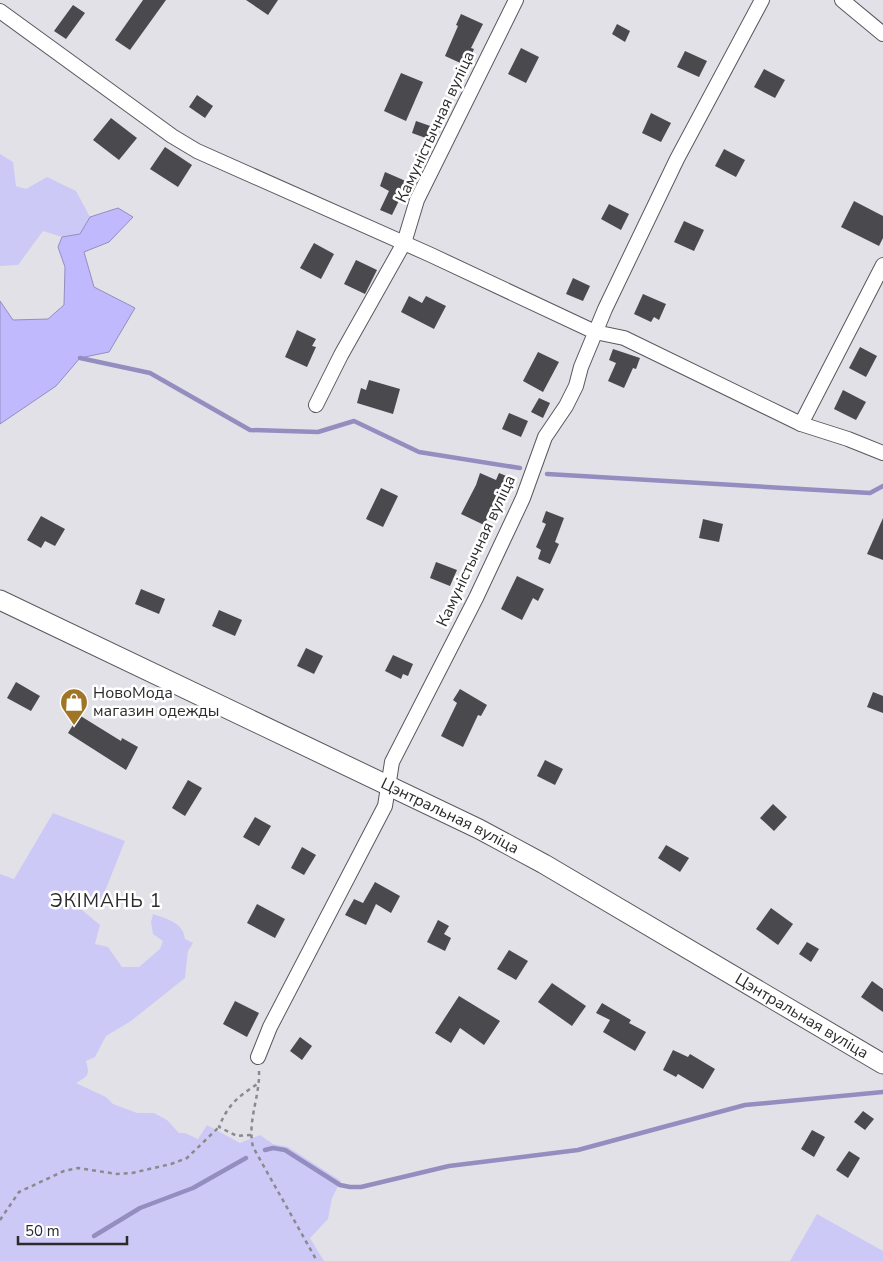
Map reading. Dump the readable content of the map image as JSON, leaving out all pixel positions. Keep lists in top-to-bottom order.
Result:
{
  "streets": {
    "main road": ["Цэнтральная вуліца"],
    "street": ["Камуністычная вуліца"]
  },
  "crossings": [
    ["Камуністычная вуліца", "Цэнтральная вуліца"]
  ],
  "districts": ["ЭКІМАНЬ 1"],
  "places": {
    "shop": ["НовоМода магазин одежды"]
  },
  "scale_bar": "50 m"
}
